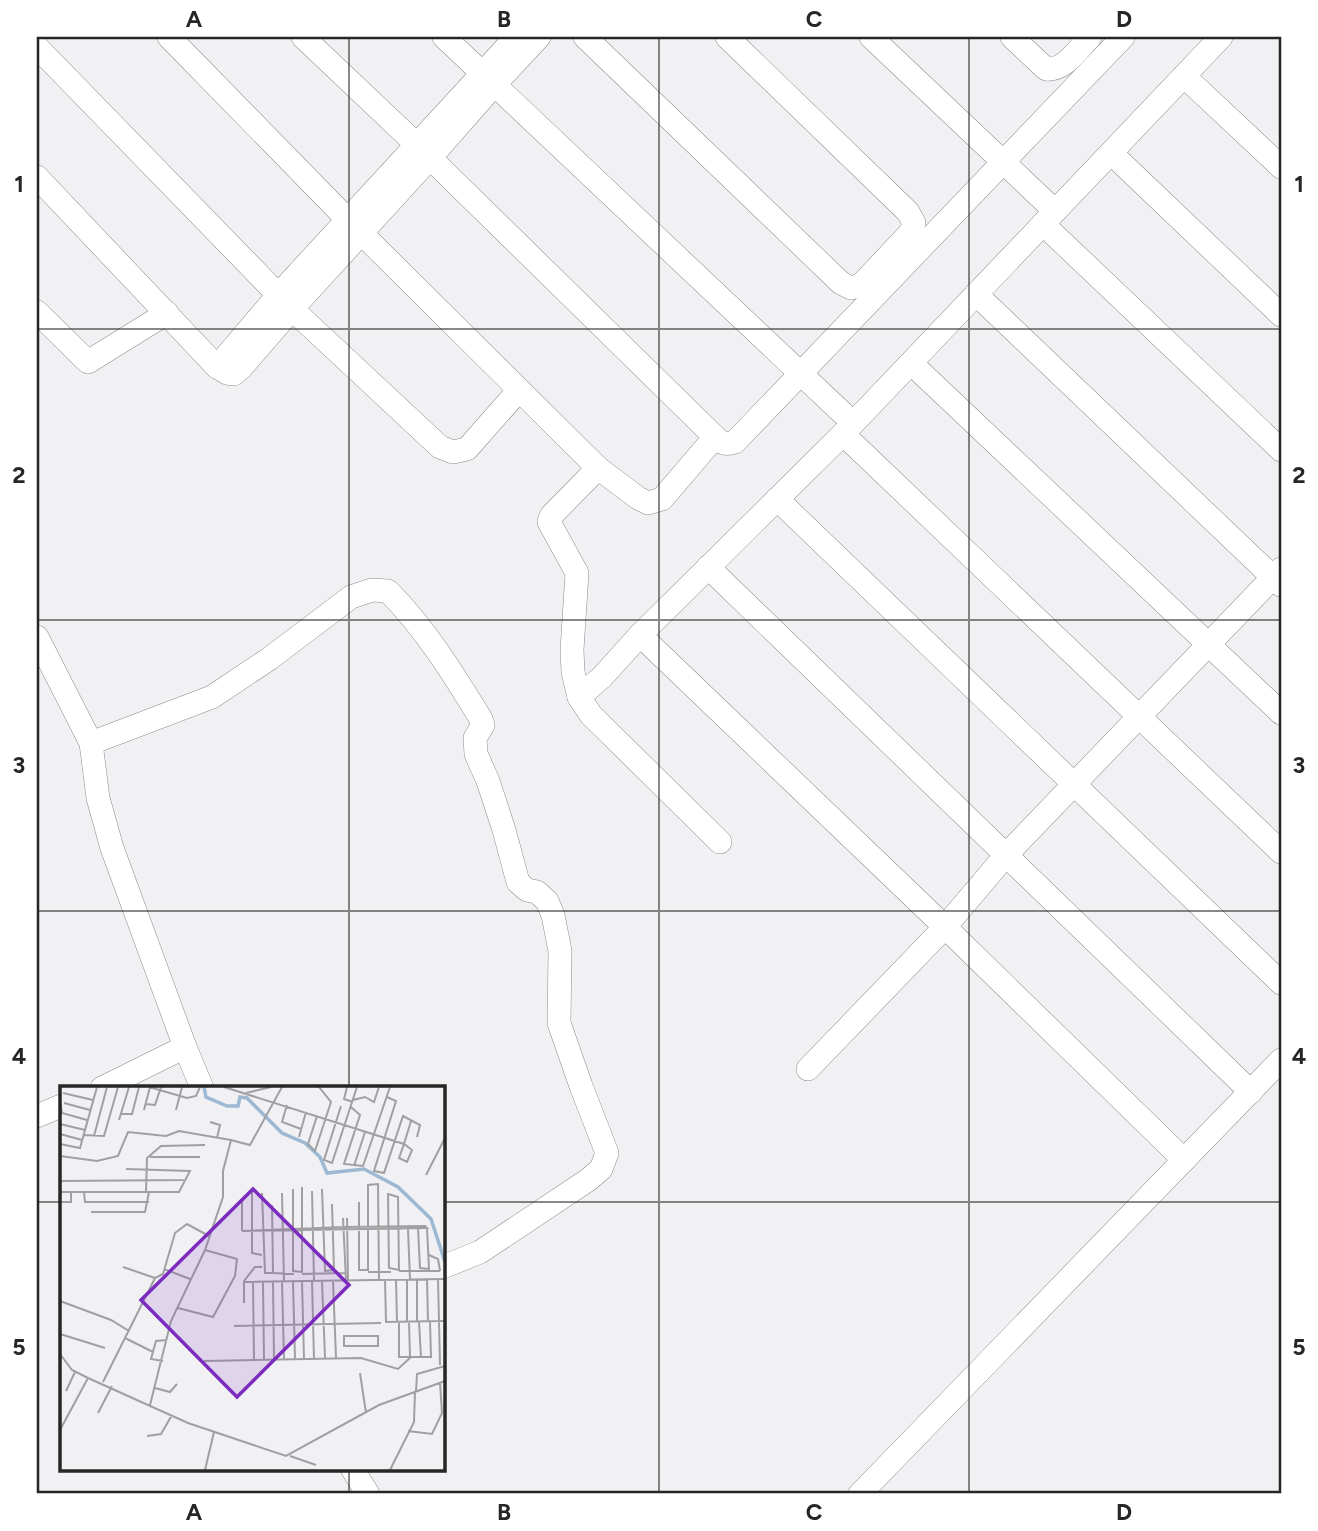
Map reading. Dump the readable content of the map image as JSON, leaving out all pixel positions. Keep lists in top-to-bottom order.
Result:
{
  "grid": {
    "columns": [
      "A",
      "B",
      "C",
      "D"
    ],
    "rows": [
      "1",
      "2",
      "3",
      "4",
      "5"
    ]
  }
}
